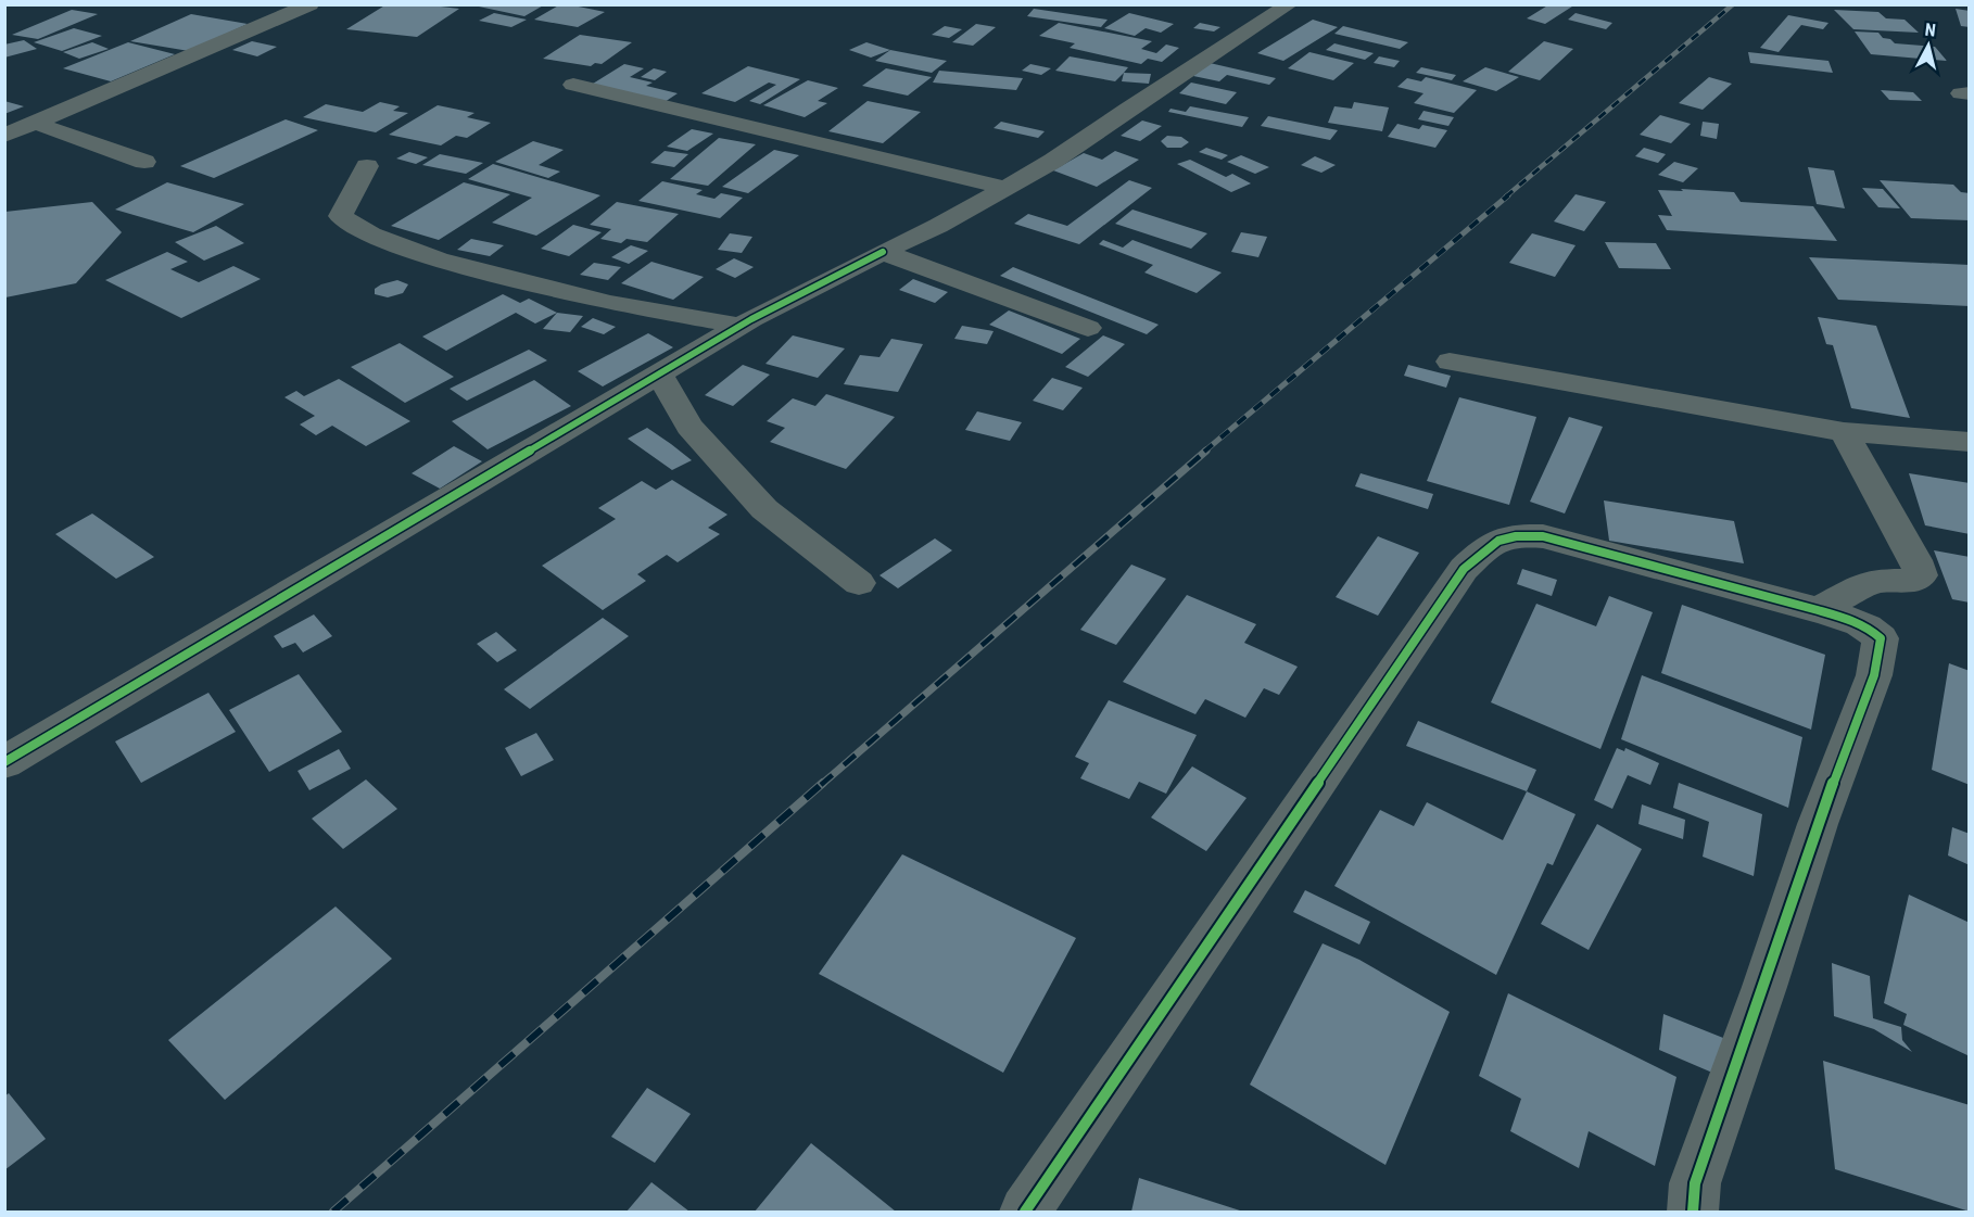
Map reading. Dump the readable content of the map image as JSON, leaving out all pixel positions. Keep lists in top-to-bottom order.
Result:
{
  "north": "top"
}
